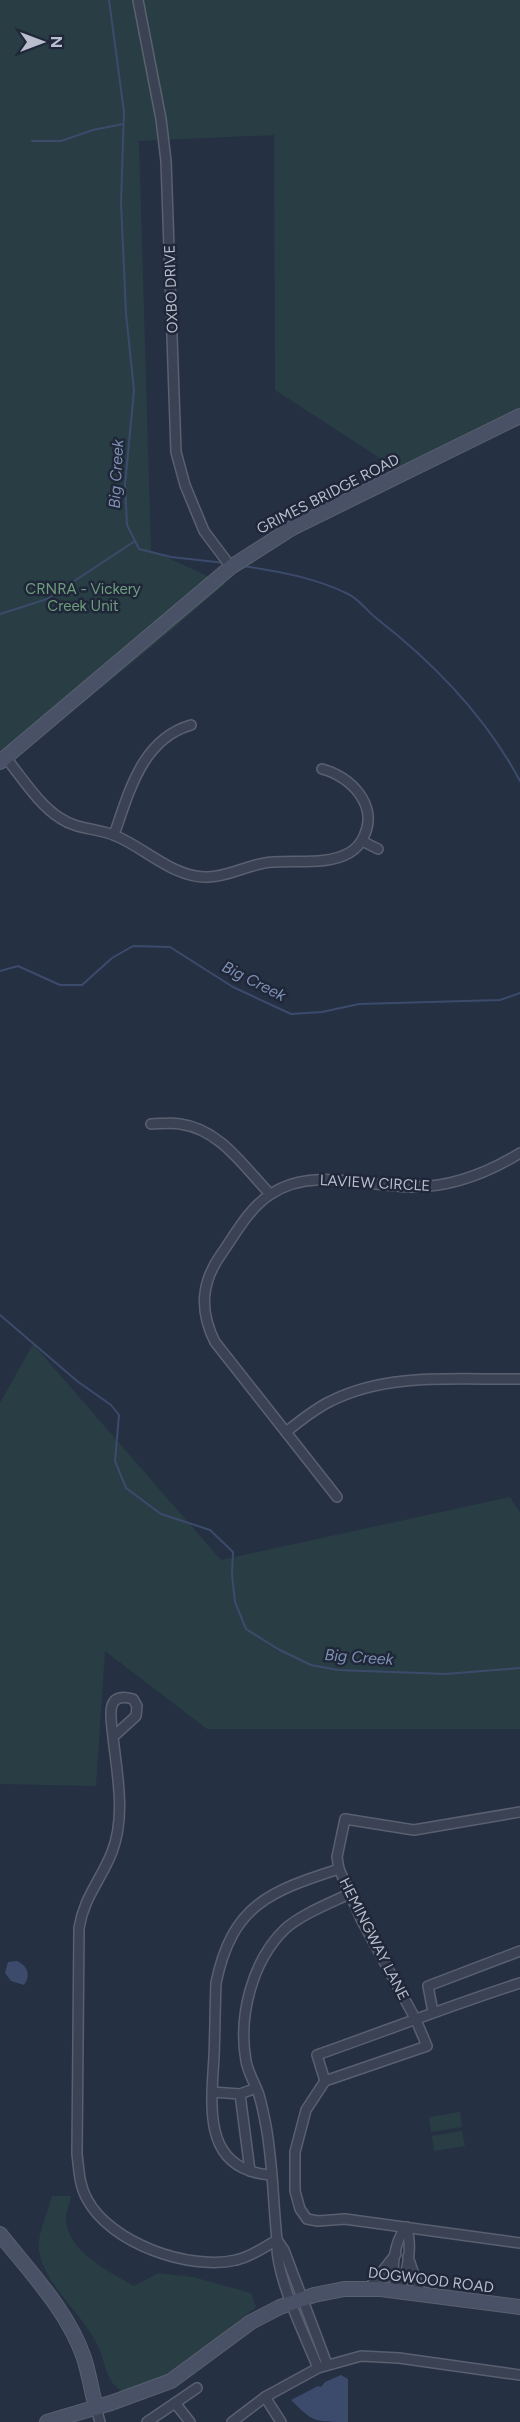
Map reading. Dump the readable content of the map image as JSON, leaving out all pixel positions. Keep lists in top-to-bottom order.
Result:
{
  "streets": {
    "street": [
      "OXBO DRIVE",
      "GRIMES BRIDGE ROAD",
      "LAVIEW CIRCLE",
      "HEMINGWAY LANE",
      "DOGWOOD ROAD"
    ]
  },
  "crossings": [
    ["OXBO DRIVE", "GRIMES BRIDGE ROAD"]
  ],
  "water": ["Big Creek"],
  "parks": ["CRNRA - Vickery Creek Unit"],
  "north": "right"
}
